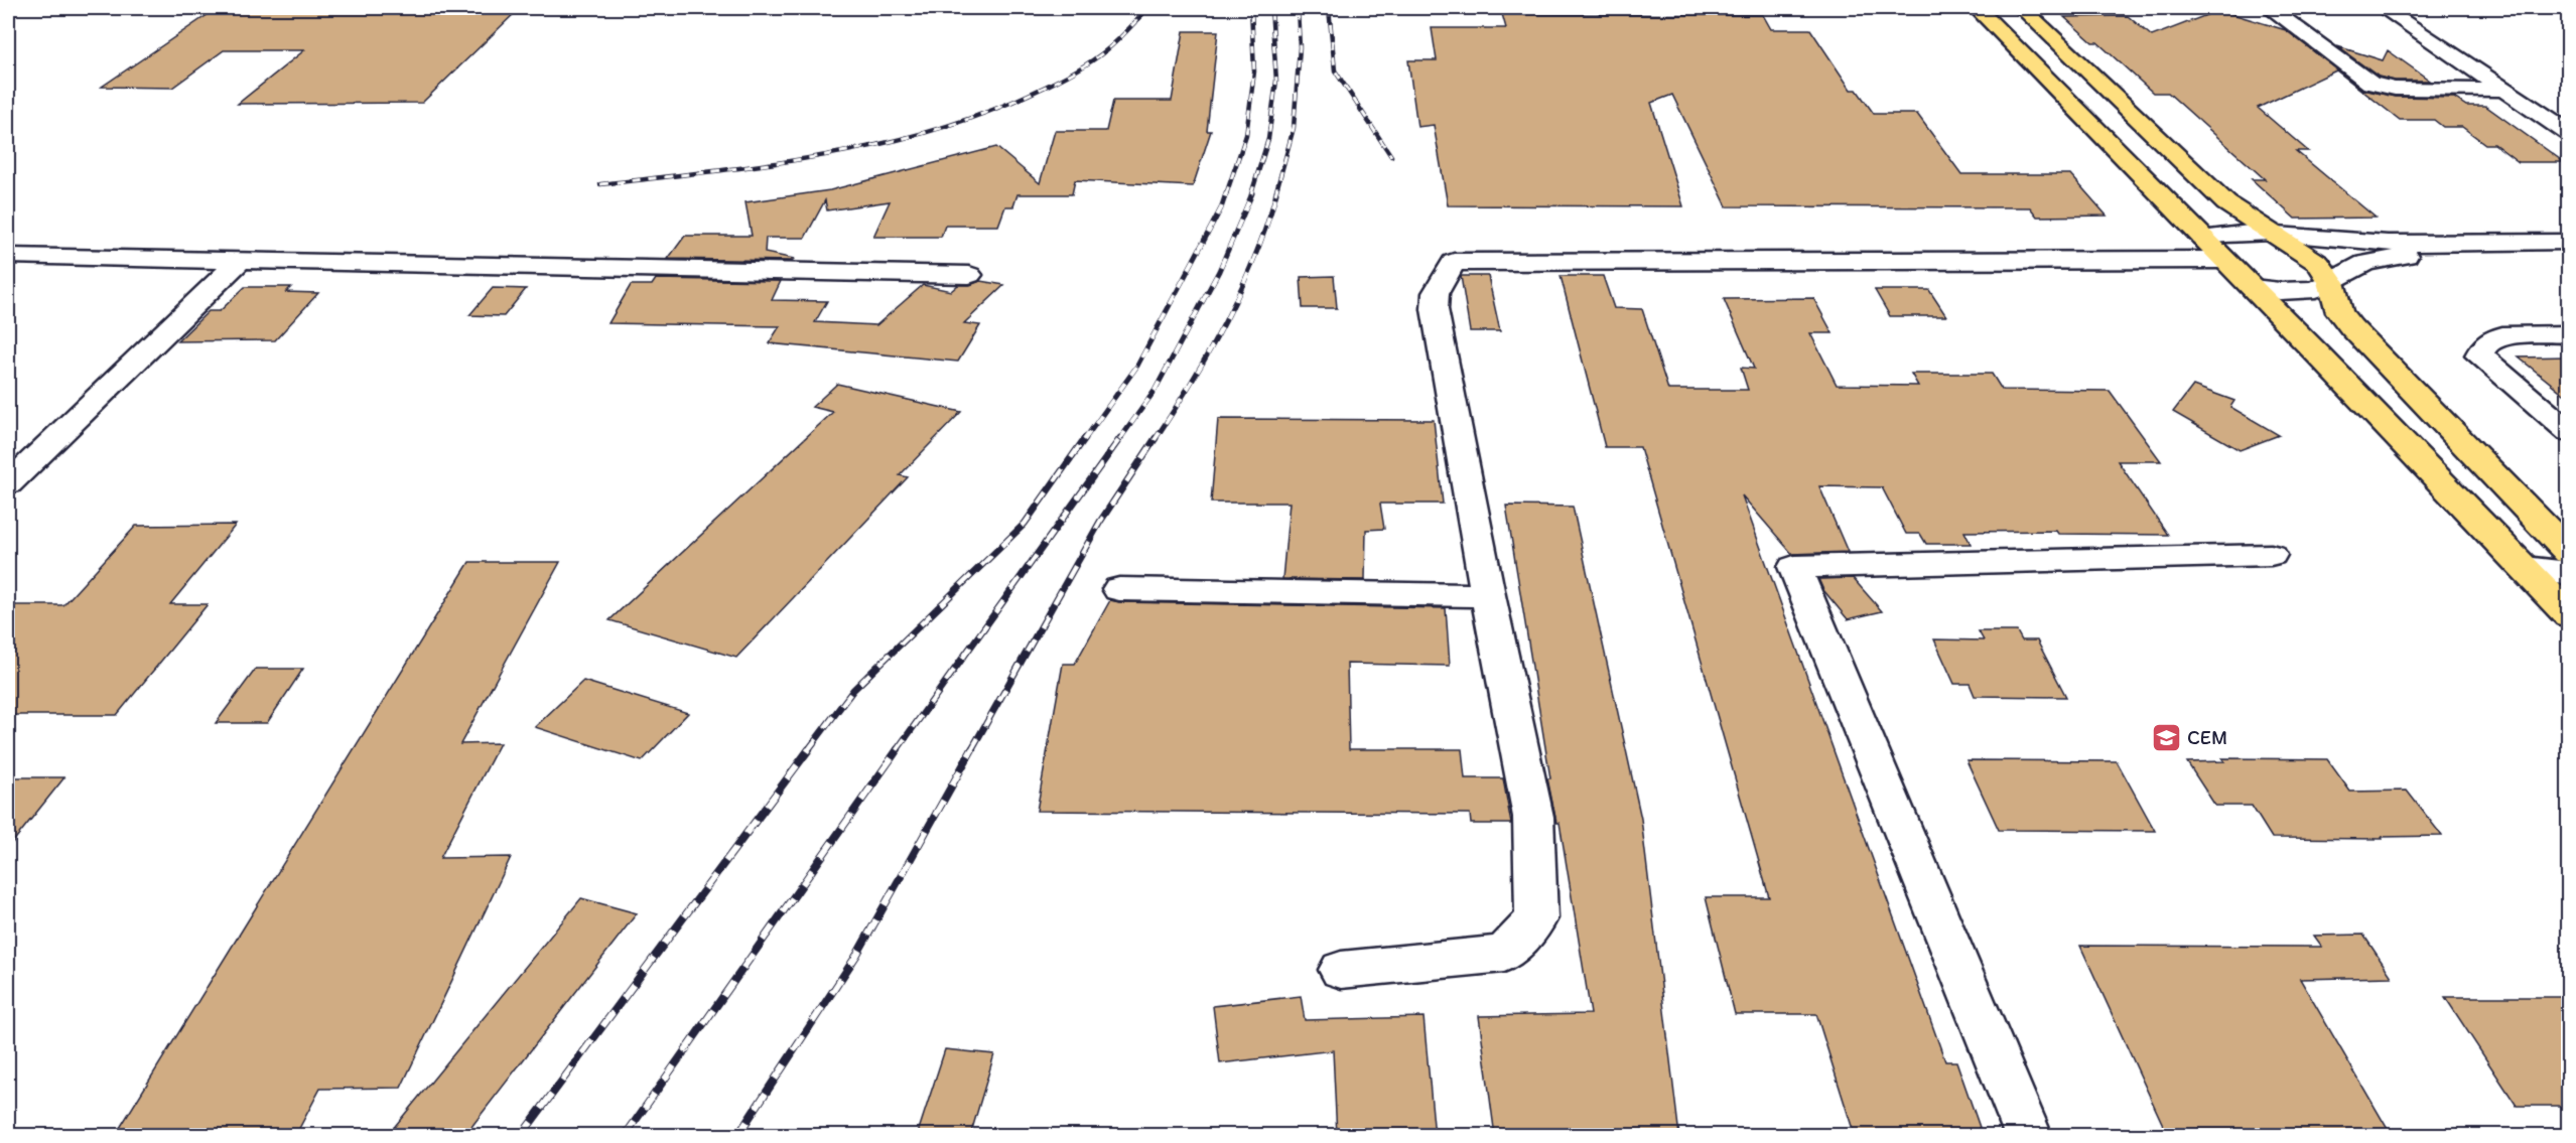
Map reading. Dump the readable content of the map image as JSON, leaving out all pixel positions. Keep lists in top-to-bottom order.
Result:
{
  "places": {
    "school or university": ["CEM"]
  }
}
